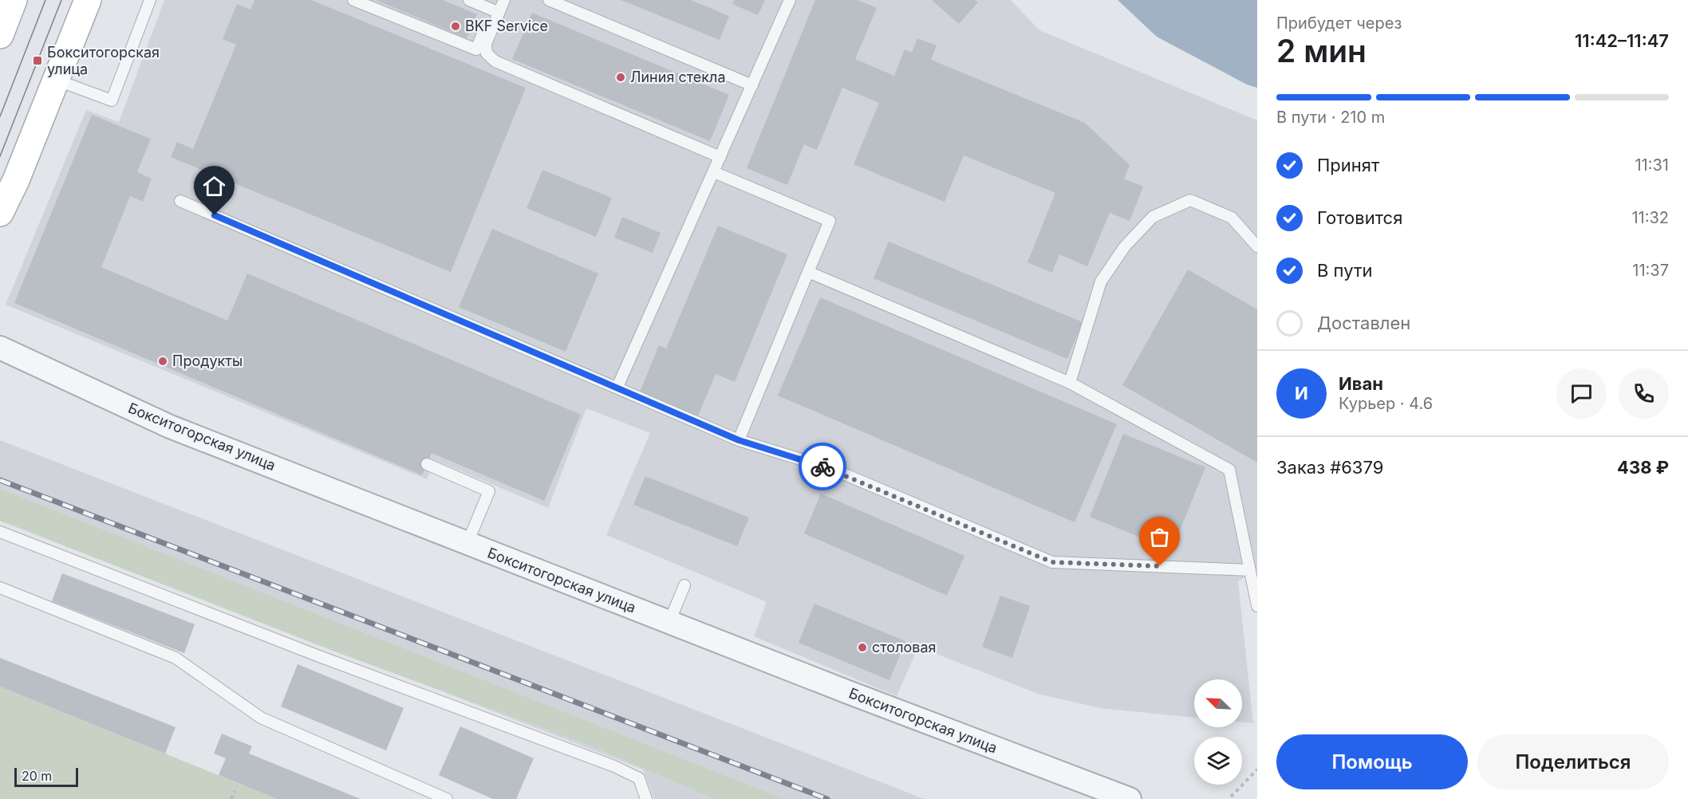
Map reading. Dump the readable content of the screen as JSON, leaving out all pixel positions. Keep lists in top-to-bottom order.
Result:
{
  "streets": {
    "street": ["Бокситогорская улица"]
  },
  "places": {
    "other": [
      "BKF Service",
      "Линия стекла",
      "Продукты",
      "столовая"
    ],
    "transit": ["Бокситогорская улица"]
  },
  "scale_bar": "20 m",
  "north": "top left",
  "page": {
    "heading": ["2 мин", "Прибудет через", "11:42–11:47"],
    "panel": [
      "Иван",
      "Курьер · 4.6",
      "Заказ #6379",
      "438 ₽"
    ],
    "bar": "В пути · 210 m",
    "list": [
      ["Принят", "11:31"],
      ["Готовится", "11:32"],
      ["В пути", "11:37"],
      "Доставлен"
    ],
    "round": "И",
    "buttons": ["Помощь", "Поделиться"],
    "scale": "20 m"
  }
}
